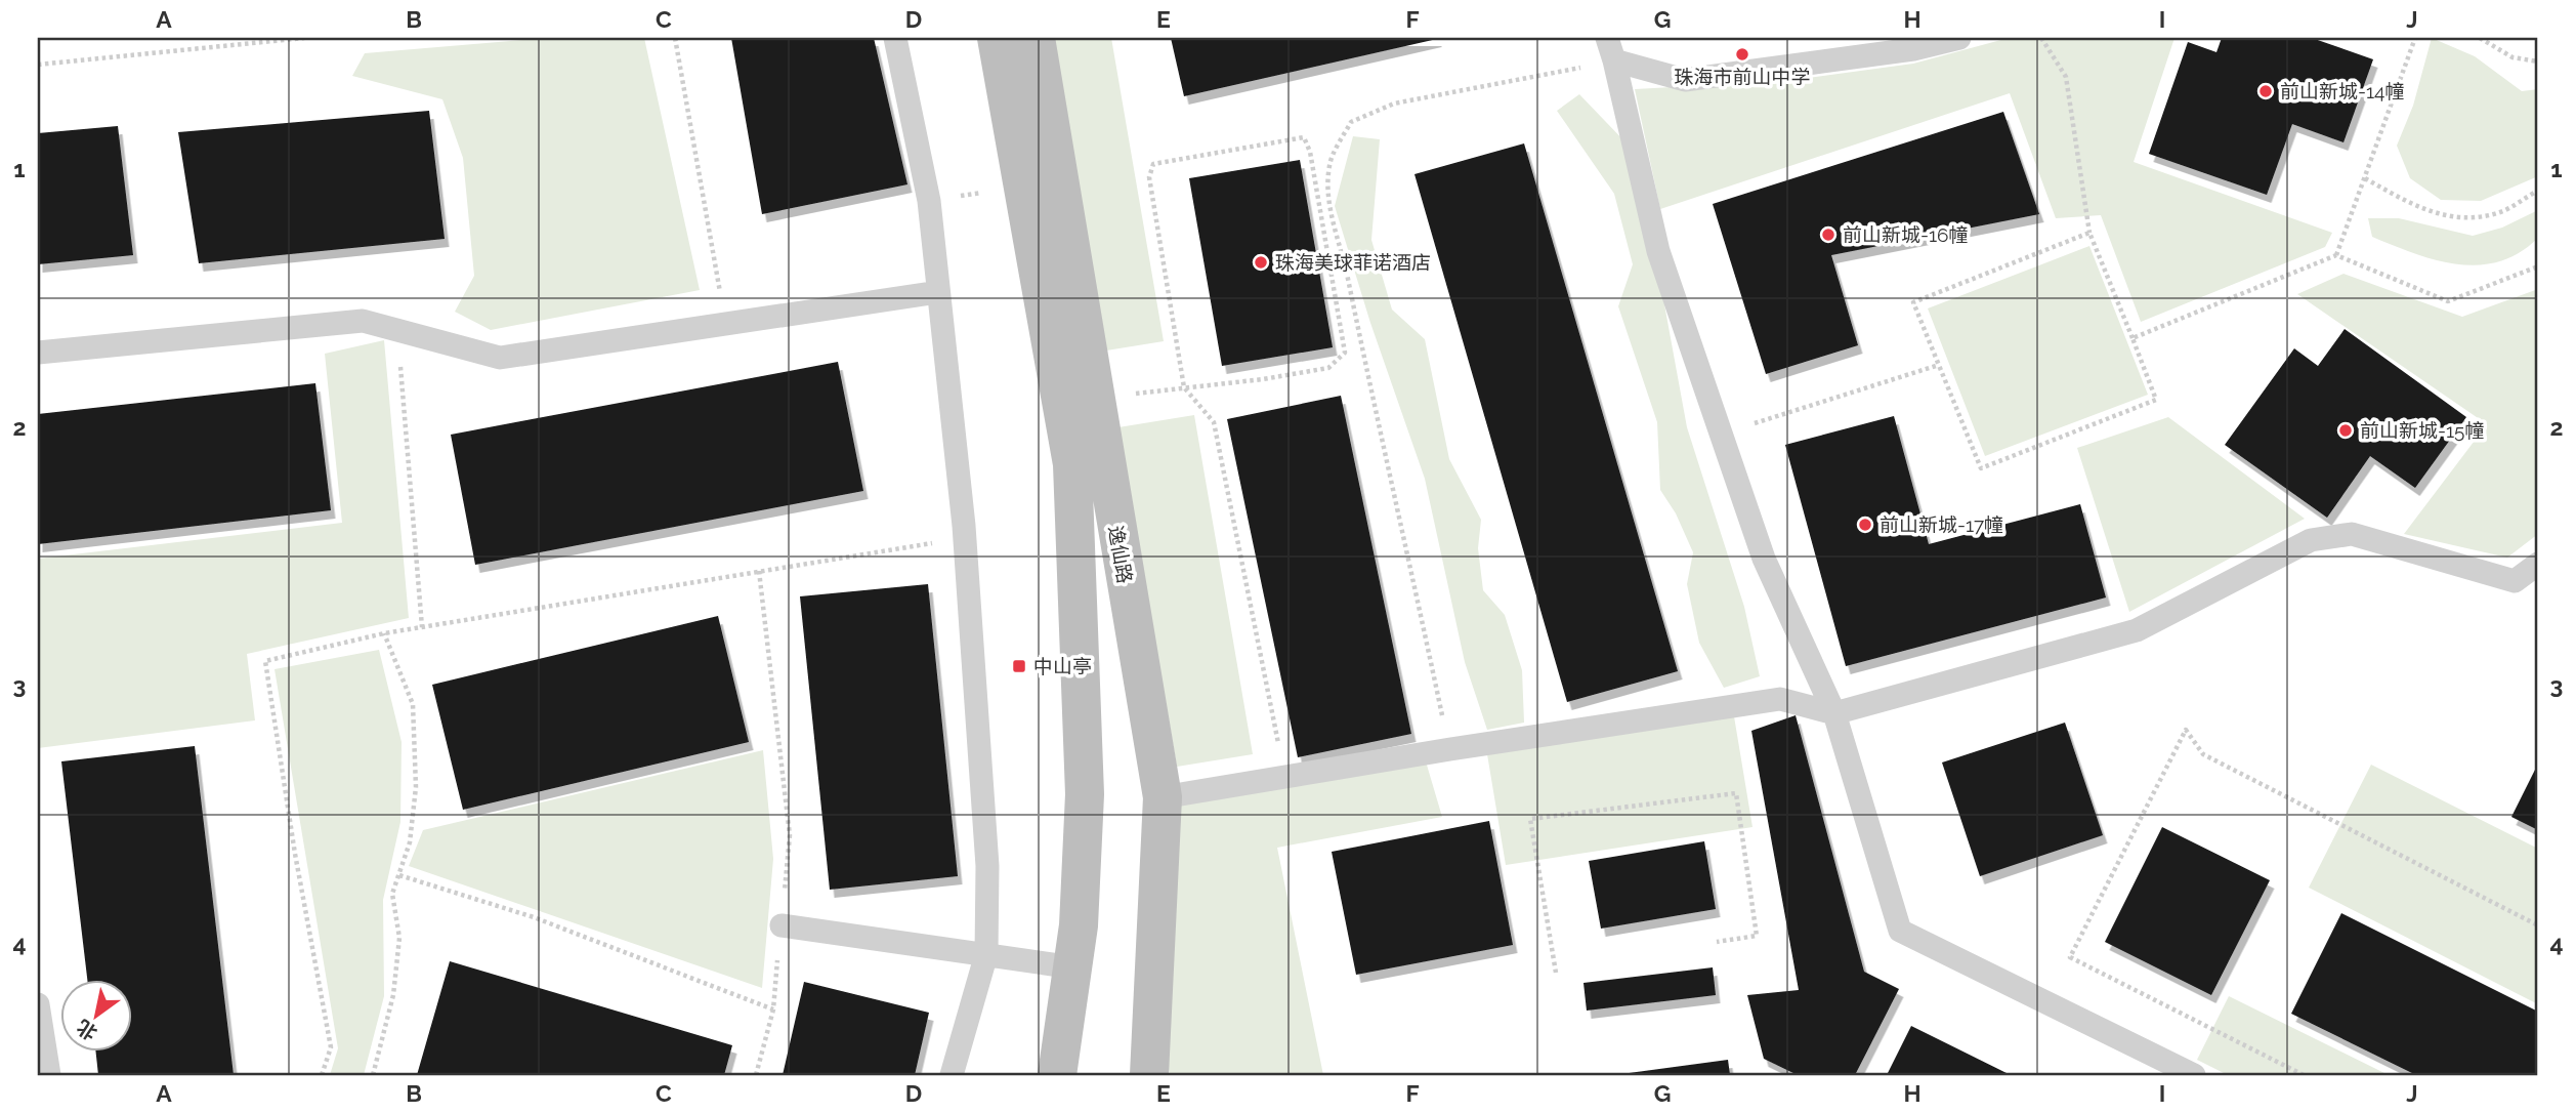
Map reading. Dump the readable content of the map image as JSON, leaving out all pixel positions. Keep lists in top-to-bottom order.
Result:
{
  "streets": {
    "main road": ["逸仙路"]
  },
  "places": {
    "other": [
      "珠海市前山中学",
      "前山新城-14幢",
      "前山新城-16幢",
      "珠海美球菲诺酒店",
      "前山新城-15幢",
      "前山新城-17幢"
    ],
    "transit": ["中山亭"]
  },
  "north": "bottom left",
  "grid": {
    "columns": [
      "A",
      "B",
      "C",
      "D",
      "E",
      "F",
      "G",
      "H",
      "I",
      "J"
    ],
    "rows": [
      "1",
      "2",
      "3",
      "4"
    ]
  }
}
